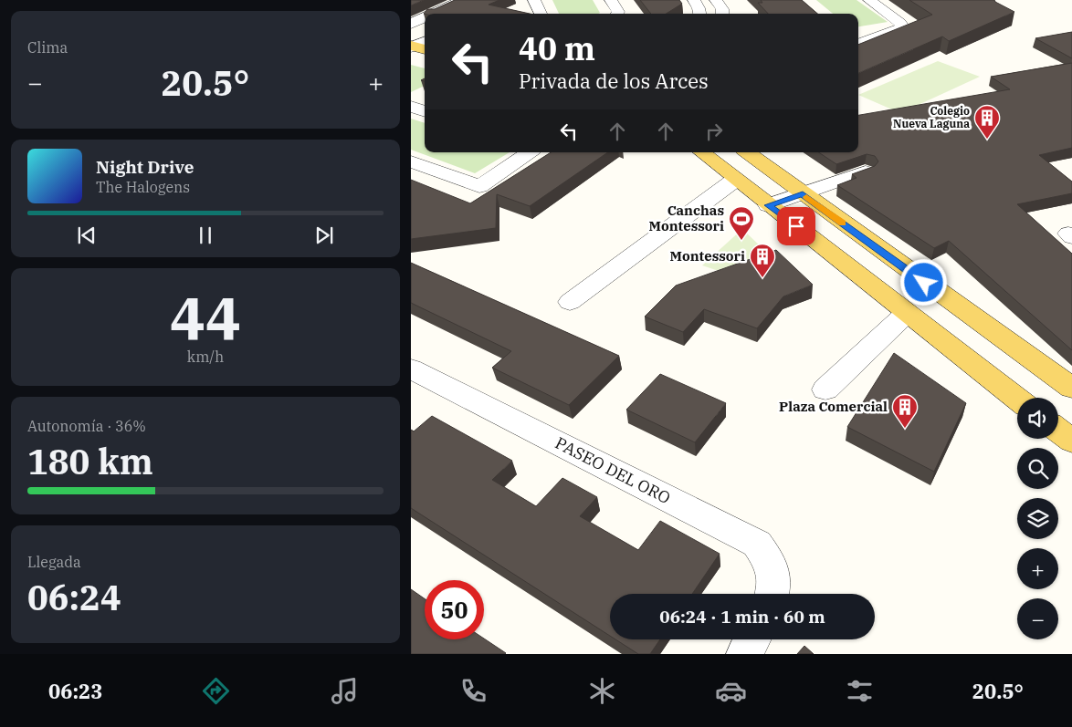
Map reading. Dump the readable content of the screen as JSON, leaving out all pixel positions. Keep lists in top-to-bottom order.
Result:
{
  "streets": {
    "street": ["PASEO DEL ORO"]
  },
  "places": {
    "building": ["Colegio Nueva Laguna", "Montessori", "Plaza Comercial"],
    "sports": ["Canchas Montessori"]
  },
  "page": {
    "tile": [
      "Clima",
      ["44", "km/h"],
      ["Autonomía · 36%", "180 km"],
      ["Llegada", "06:24"]
    ],
    "turn": ["40 m", "Privada de los Arces"],
    "heat": ["−", "20.5°", "+"],
    "song": ["Night Drive", "The Halogens"],
    "map_buttons": ["+", "−"],
    "limit": "50",
    "trip": "06:24 · 1 min · 60 m",
    "tabs": ["06:23", "20.5°"]
  }
}
